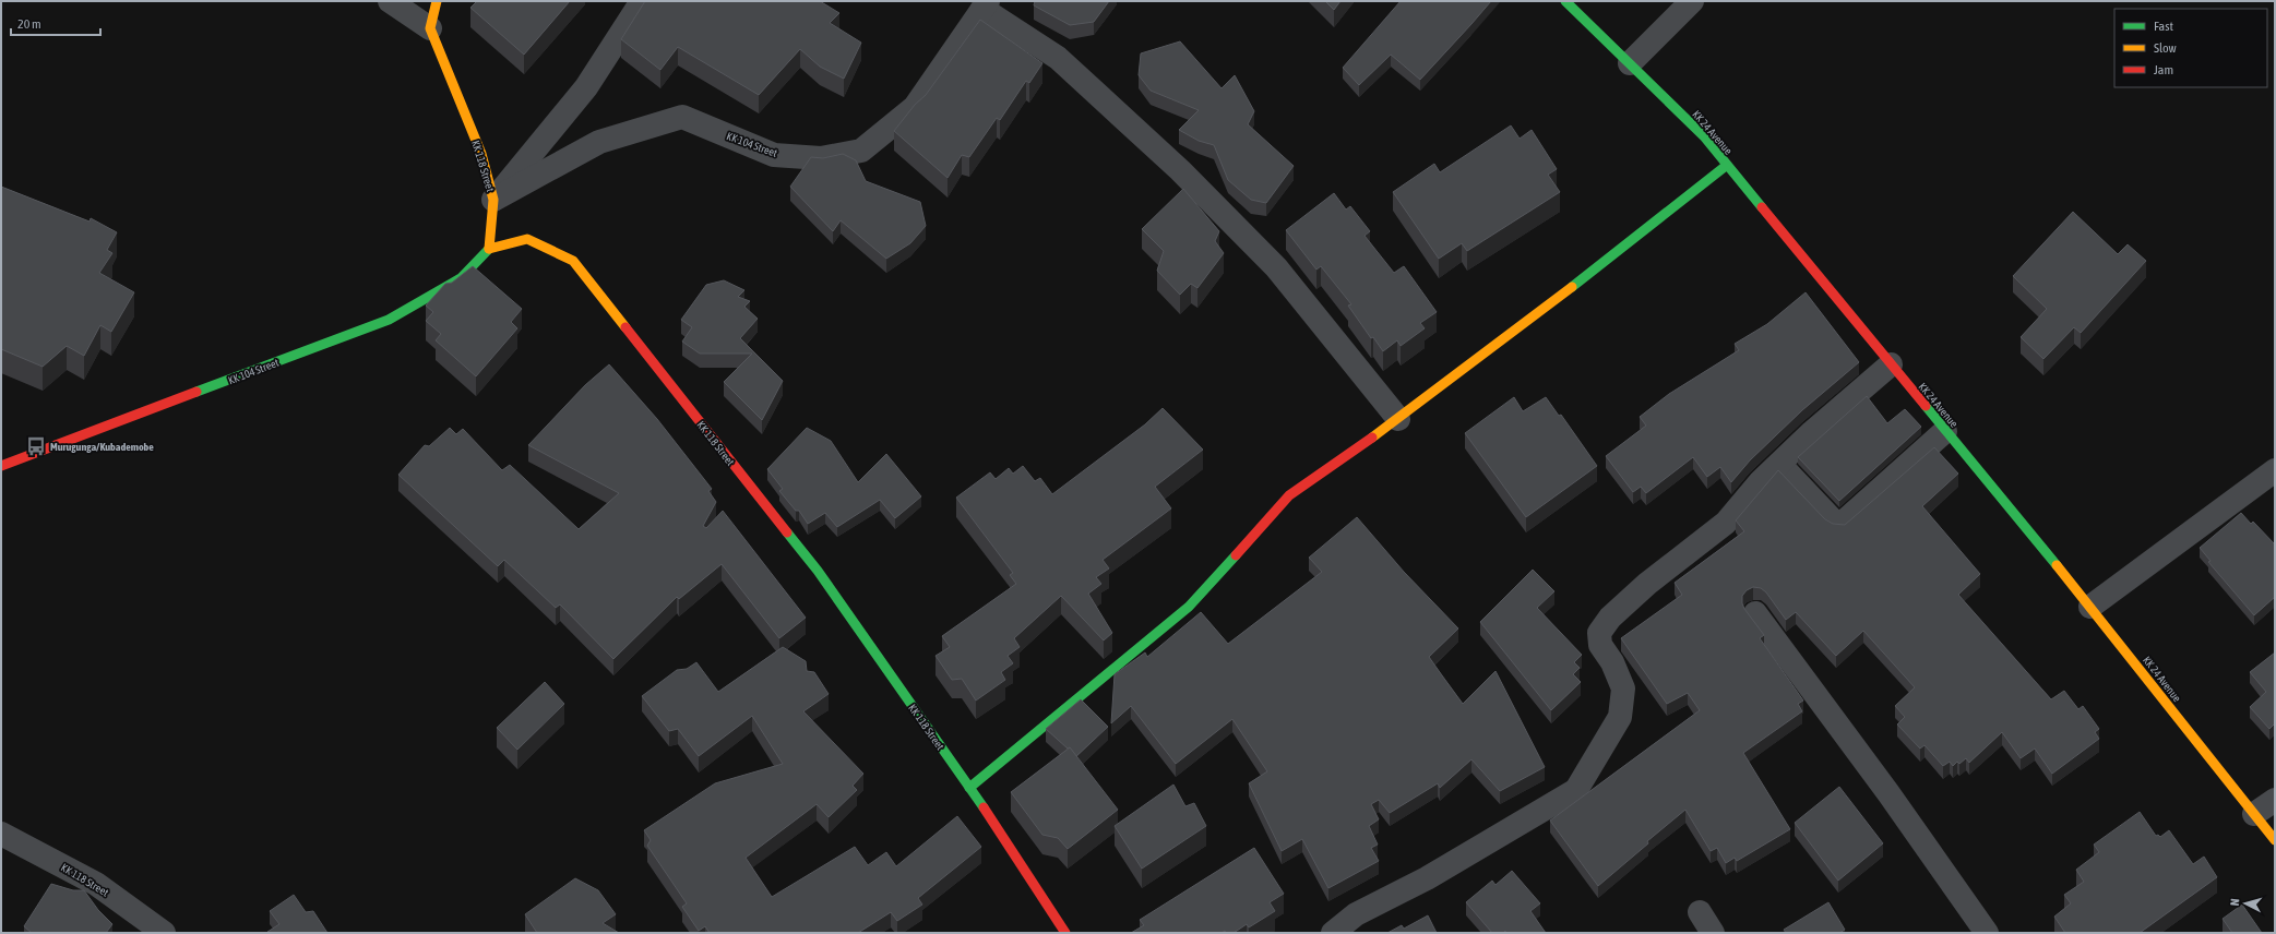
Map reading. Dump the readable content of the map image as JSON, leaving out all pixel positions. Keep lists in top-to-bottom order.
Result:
{
  "streets": {
    "street": ["KK 24 Avenue", "KK 104 Street", "KK 118 Street"]
  },
  "crossings": [
    ["KK 104 Street", "KK 118 Street"]
  ],
  "places": {
    "bus stop": ["Murugunga/Kubademobe"]
  },
  "legend": ["Fast", "Slow", "Jam"],
  "scale_bar": "20 m",
  "north": "left"
}
